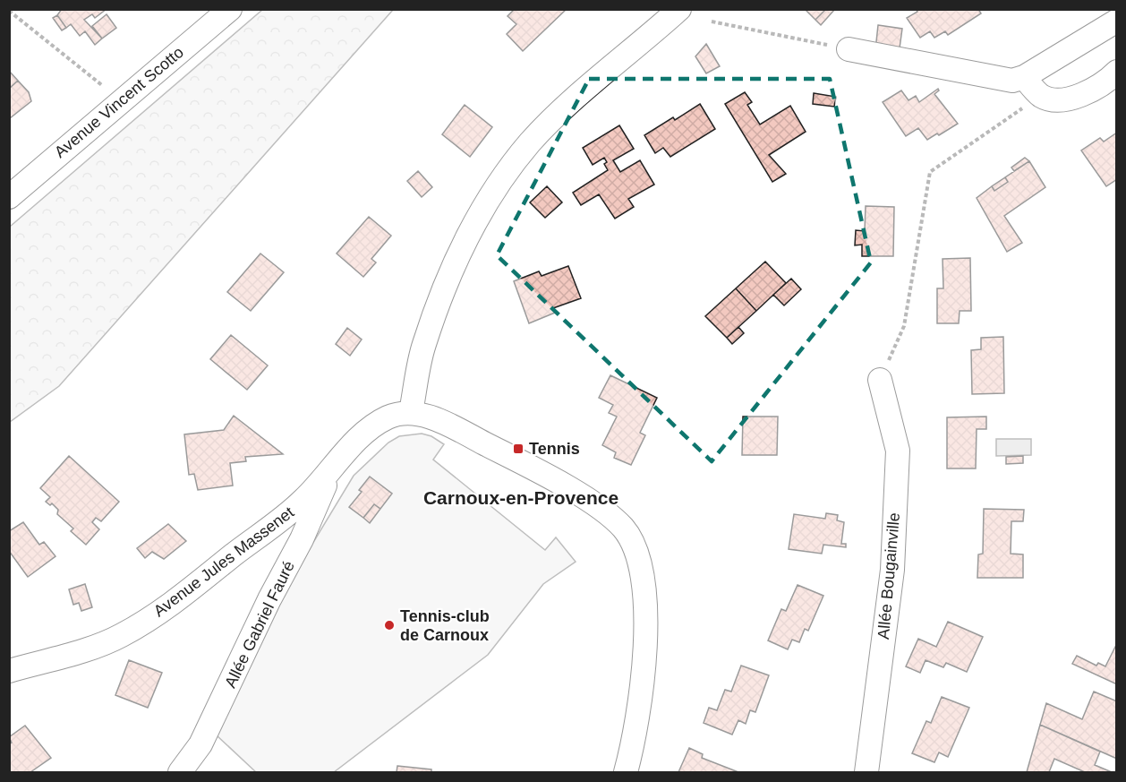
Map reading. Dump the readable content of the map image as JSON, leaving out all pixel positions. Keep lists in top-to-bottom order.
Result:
{
  "streets": {
    "street": [
      "Avenue Vincent Scotto",
      "Avenue Jules Massenet",
      "Allée Bougainville",
      "Allée Gabriel Fauré"
    ]
  },
  "crossings": [
    ["Avenue Jules Massenet", "Allée Gabriel Fauré"]
  ],
  "districts": ["Carnoux-en-Provence"],
  "places": {
    "transit": ["Tennis"],
    "other": ["Tennis-club de Carnoux"]
  }
}
